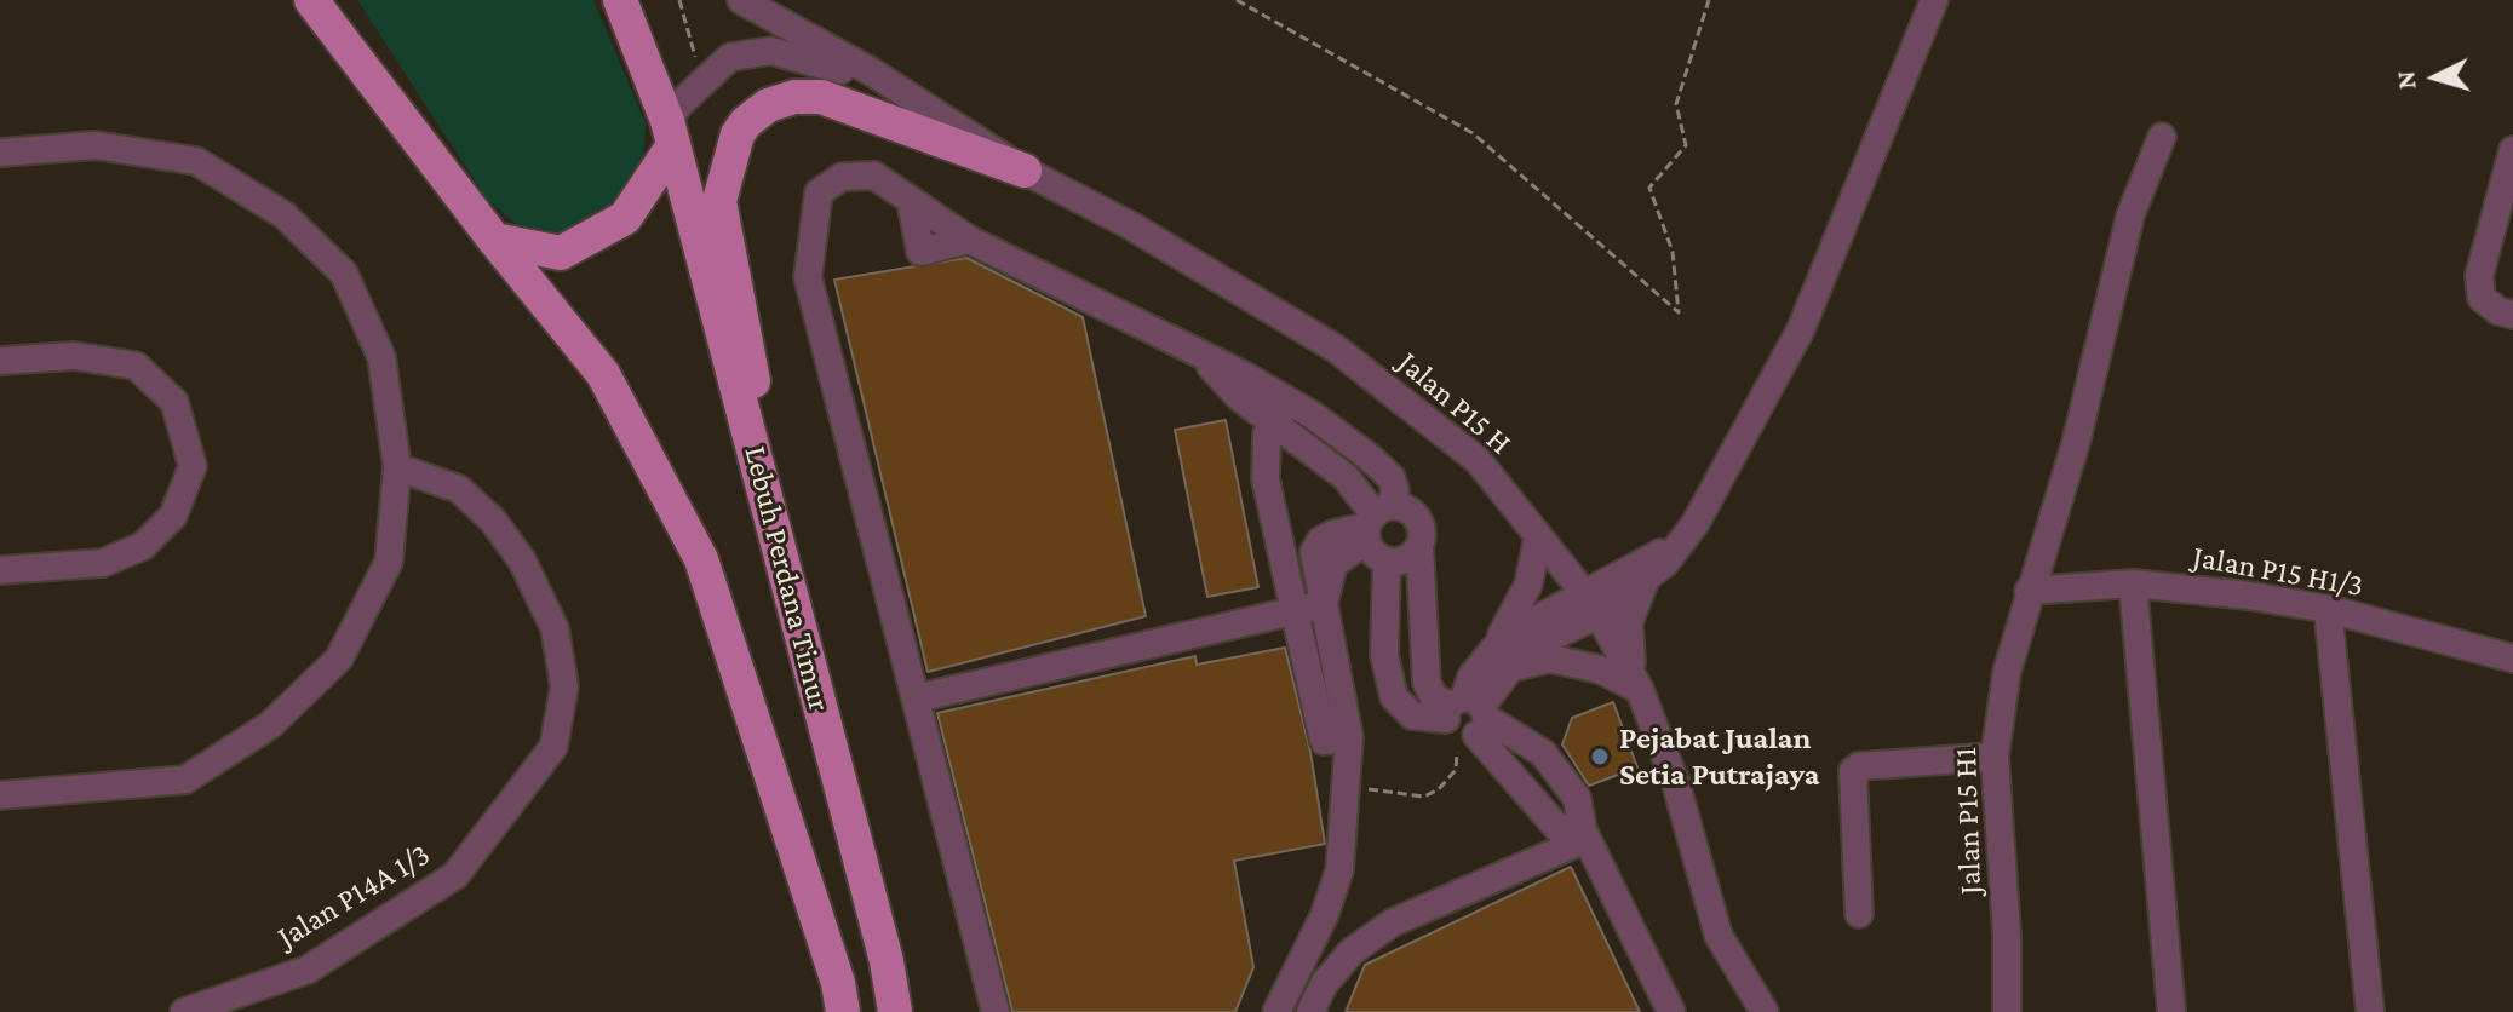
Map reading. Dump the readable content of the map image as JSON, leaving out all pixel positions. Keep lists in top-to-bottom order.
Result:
{
  "streets": {
    "main road": ["Lebuh Perdana Timur"],
    "street": [
      "Jalan P15 H",
      "Jalan P15 H1/3",
      "Jalan P15 H1",
      "Jalan P14A 1/3"
    ]
  },
  "crossings": [
    ["Jalan P15 H", "Lebuh Perdana Timur"],
    ["Jalan P15 H1/3", "Jalan P15 H1"]
  ],
  "places": ["Pejabat Jualan Setia Putrajaya"],
  "north": "left"
}
